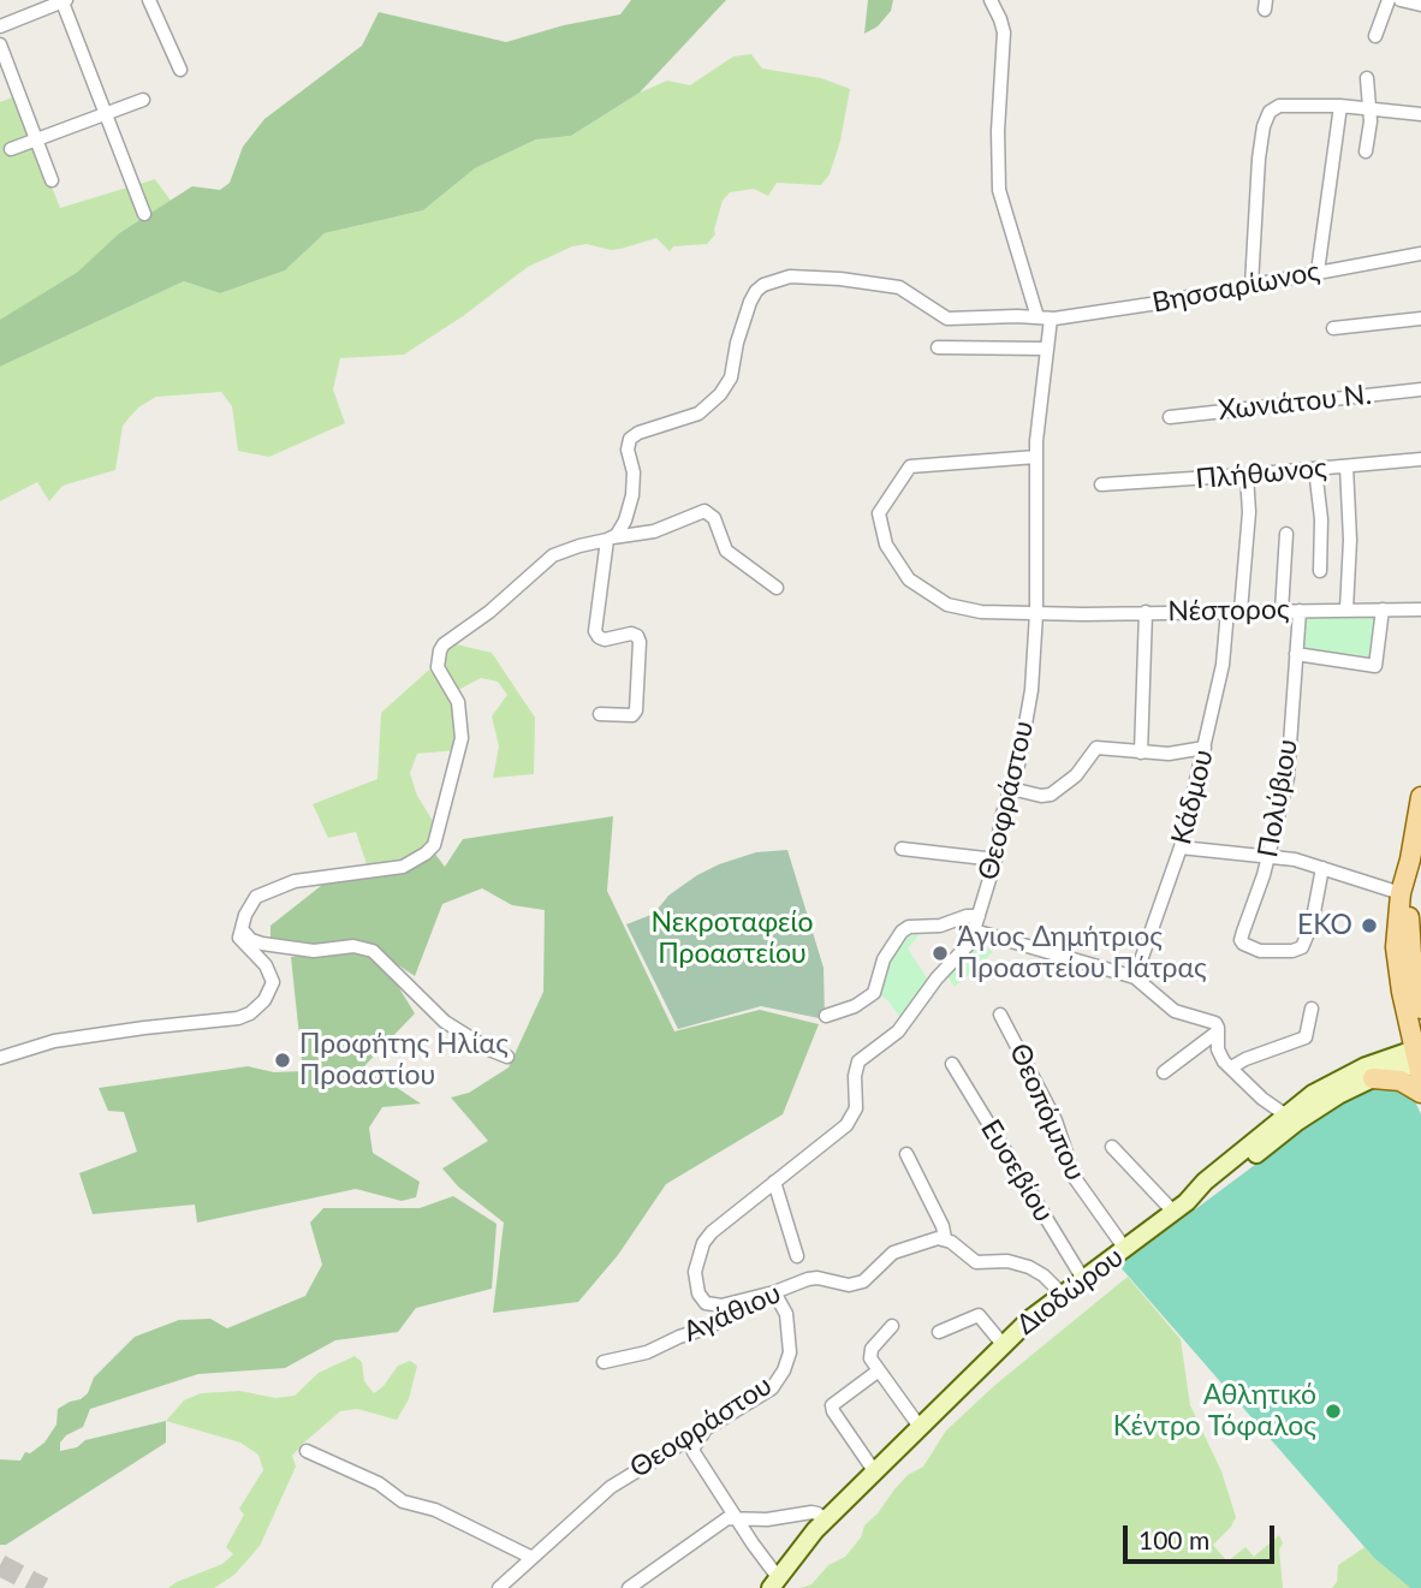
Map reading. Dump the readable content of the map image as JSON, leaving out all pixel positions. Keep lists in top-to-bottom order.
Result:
{
  "streets": {
    "street": [
      "Βησσαρίωνος",
      "Χωνιάτου Ν.",
      "Πλήθωνος",
      "Νέστορος",
      "Κάδμου",
      "Πολύβιου",
      "Θεοφράστου",
      "Θεοπόμπου",
      "Ευσεβίου",
      "Διοδώρου",
      "Αγάθιου"
    ]
  },
  "crossings": [
    ["Βησσαρίωνος", "Θεοφράστου"],
    ["Πλήθωνος", "Κάδμου"],
    ["Νέστορος", "Κάδμου"],
    ["Νέστορος", "Πολύβιου"],
    ["Νέστορος", "Θεοφράστου"],
    ["Θεοφράστου", "Αγάθιου"],
    ["Θεοπόμπου", "Διοδώρου"],
    ["Ευσεβίου", "Διοδώρου"]
  ],
  "parks": ["Νεκροταφείο Προαστείου"],
  "places": [
    "EKO",
    "Άγιος Δημήτριος Προαστείου Πάτρας",
    "Προφήτης Ηλίας Προαστίου",
    "Αθλητικό Κέντρο Τόφαλος"
  ],
  "scale_bar": "100 m"
}
